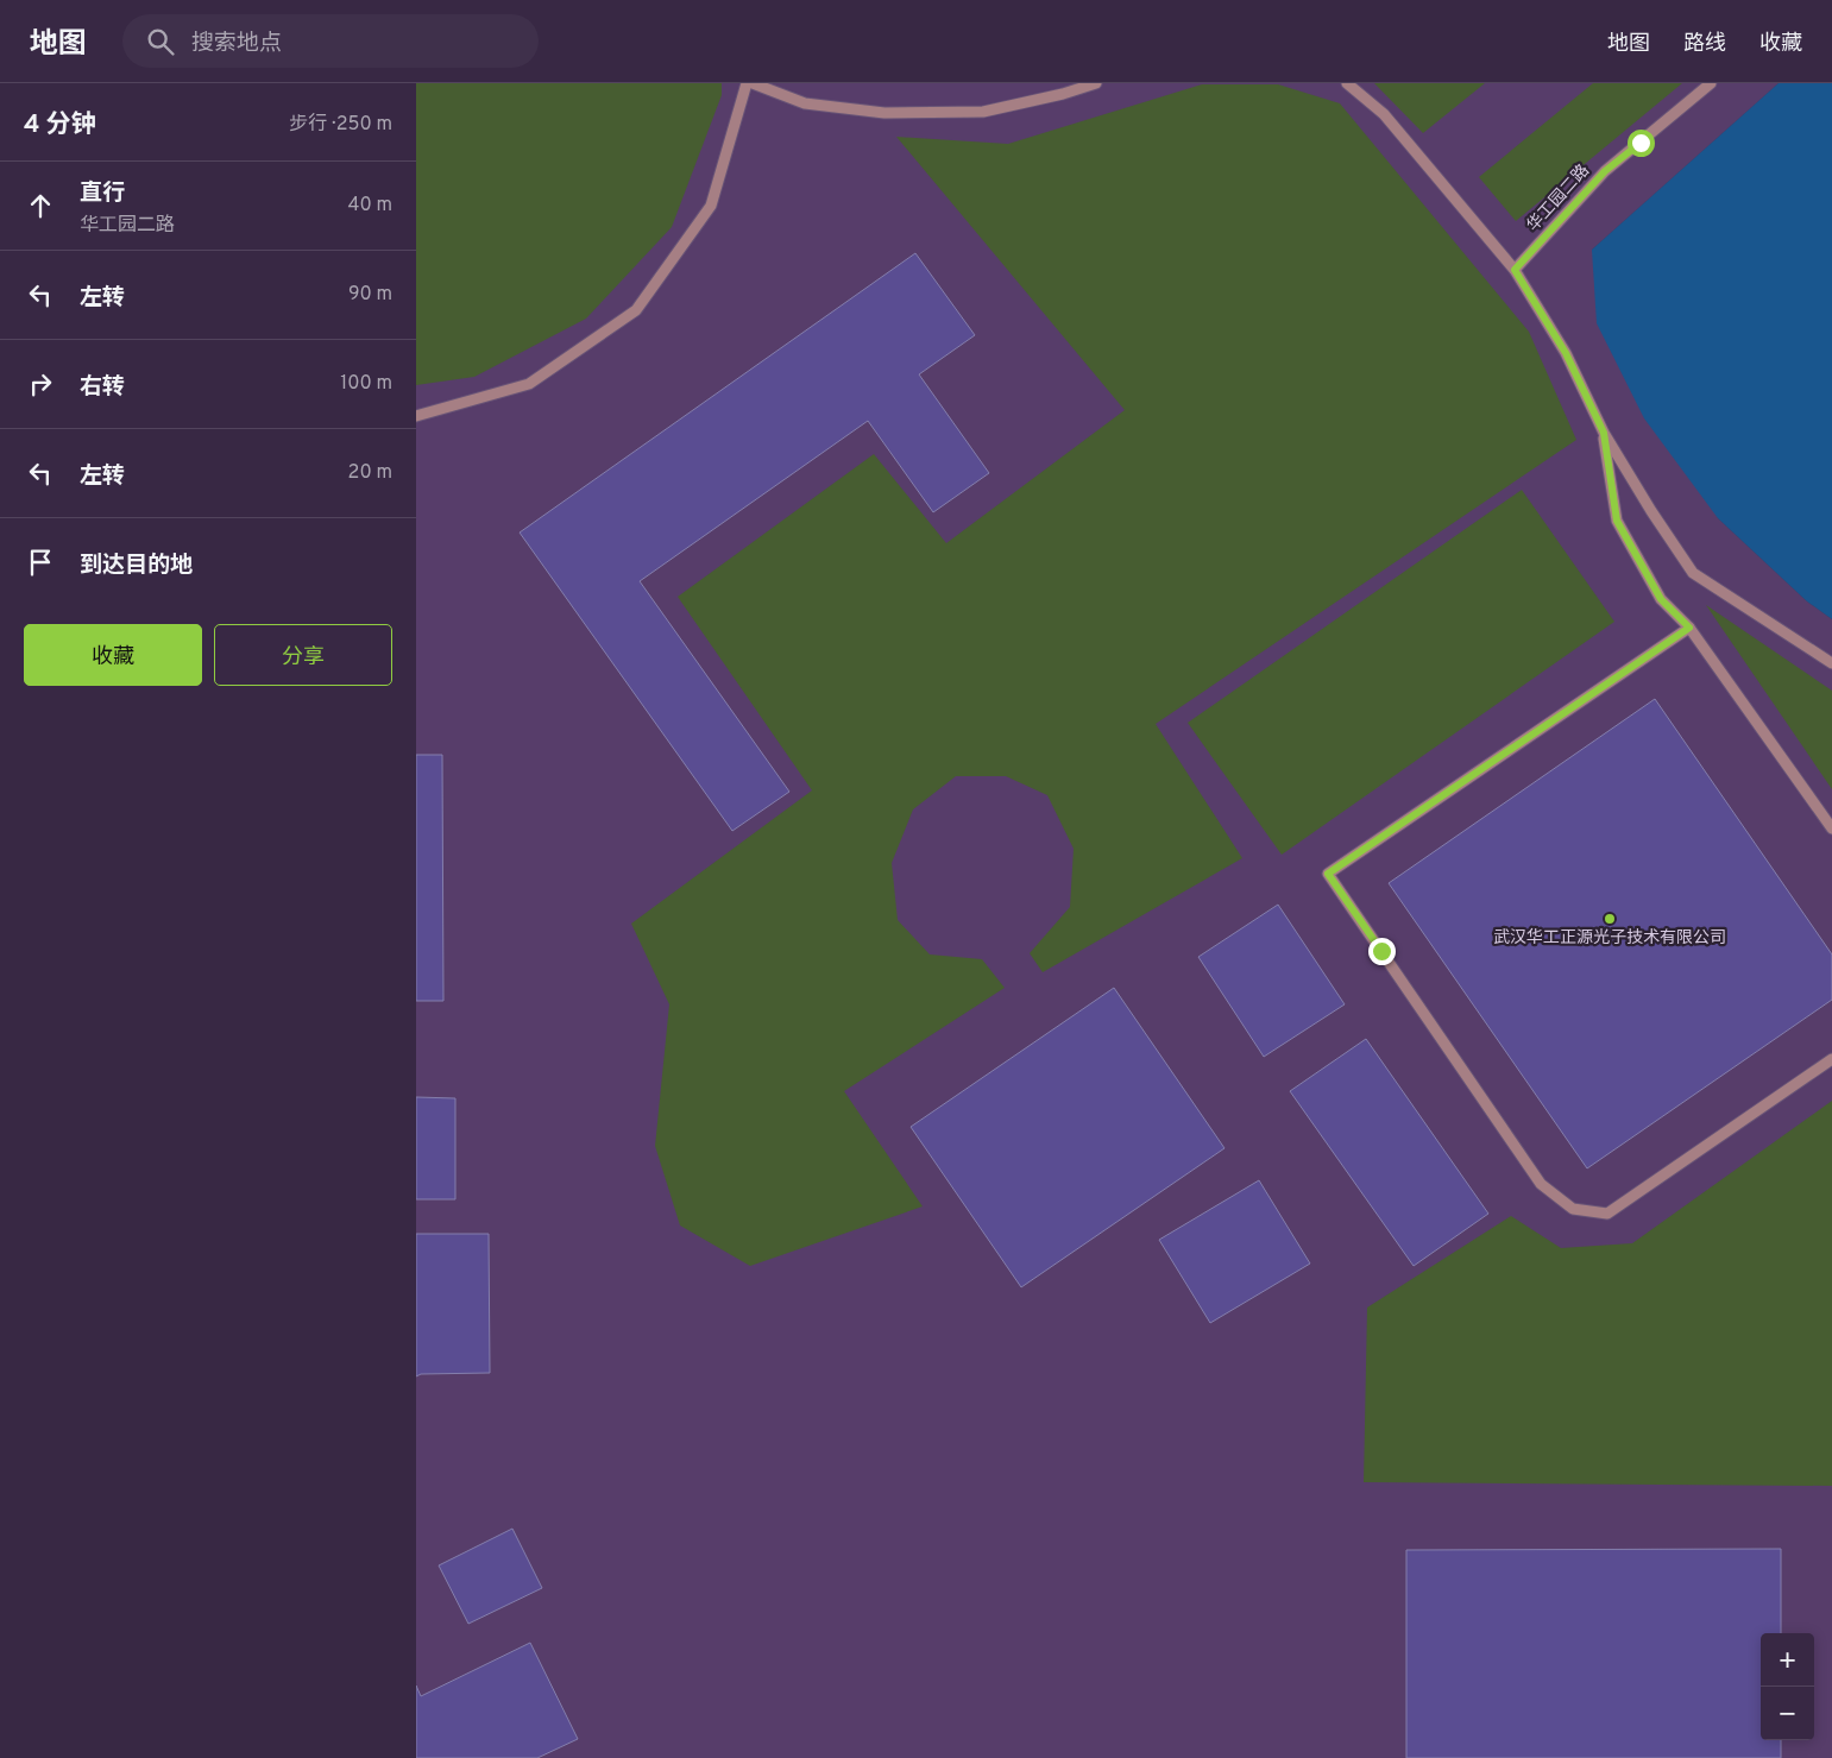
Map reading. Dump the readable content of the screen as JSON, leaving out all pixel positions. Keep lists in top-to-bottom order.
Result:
{
  "streets": {
    "street": ["华工园二路"]
  },
  "places": ["武汉华工正源光子技术有限公司"],
  "page": {
    "header": "地图",
    "search": "搜索地点",
    "nav": ["地图", "路线", "收藏"],
    "heading": ["4 分钟", "步行 · 250 m"],
    "list": [
      ["直行", "华工园二路", "40 m"],
      ["左转", "90 m"],
      ["右转", "100 m"],
      ["左转", "20 m"],
      "到达目的地"
    ],
    "buttons": ["收藏", "分享"],
    "map_buttons": ["+", "−"]
  }
}
